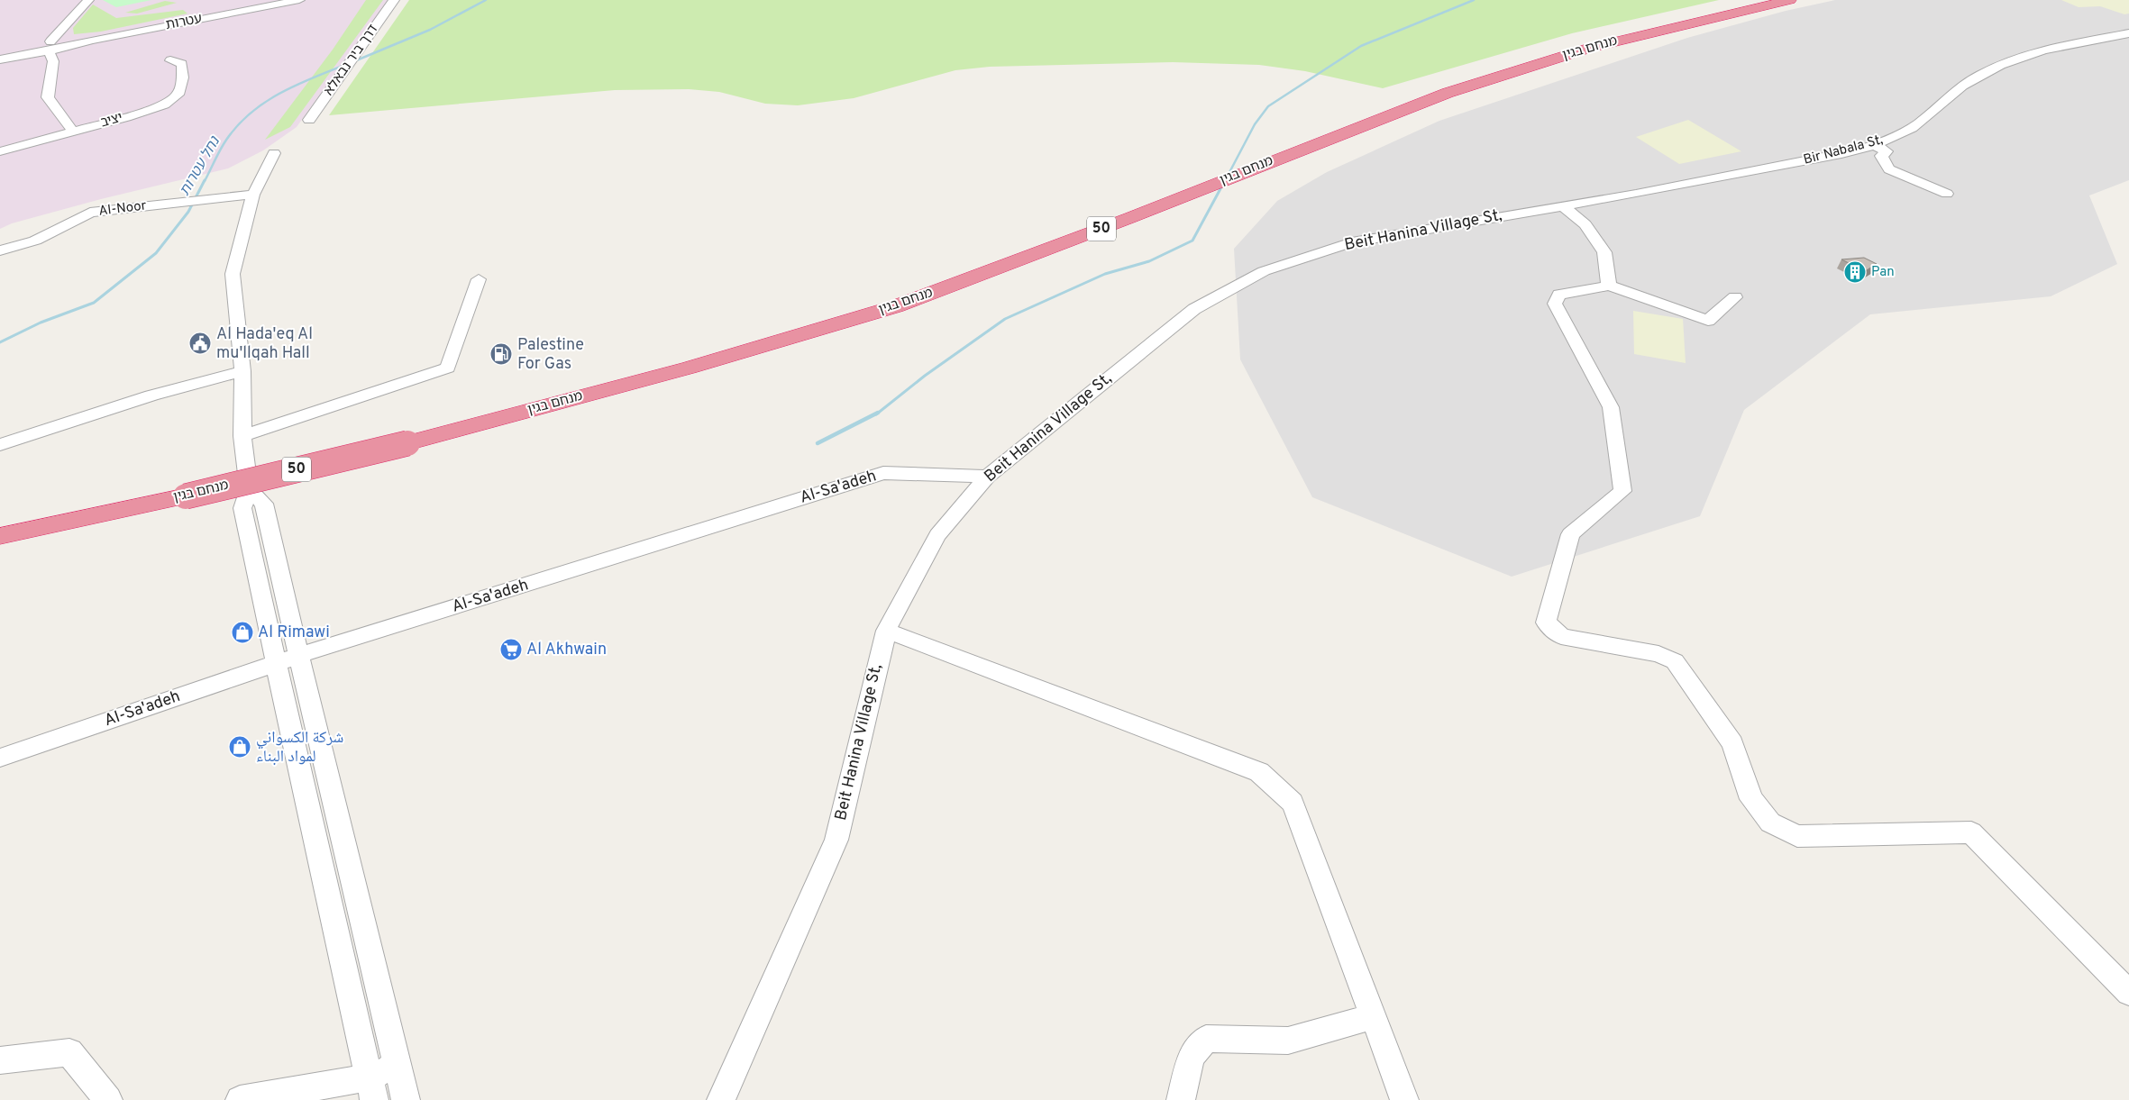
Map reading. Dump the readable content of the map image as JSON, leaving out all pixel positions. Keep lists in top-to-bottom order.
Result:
{
  "streets": {
    "highway": ["מנחם בגין", "50"],
    "street": [
      "עטרות",
      "דרך ביר נבאלא",
      "יציב",
      "Bir Nabala St,",
      "Al-Noor",
      "Beit Hanina Village St,",
      "Al-Sa'adeh"
    ]
  },
  "crossings": [
    ["Bir Nabala St,", "Beit Hanina Village St,"],
    ["Beit Hanina Village St,", "Al-Sa'adeh"]
  ],
  "water": ["נחל עטרות"],
  "places": {
    "building": ["Pan"],
    "public building": ["Al Hada'eq Al mu'llqah Hall"],
    "fuel station": ["Palestine For Gas"],
    "shop": ["Al Rimawi", "شركة الكسواني لمواد البناء"],
    "supermarket": ["Al Akhwain"]
  }
}
